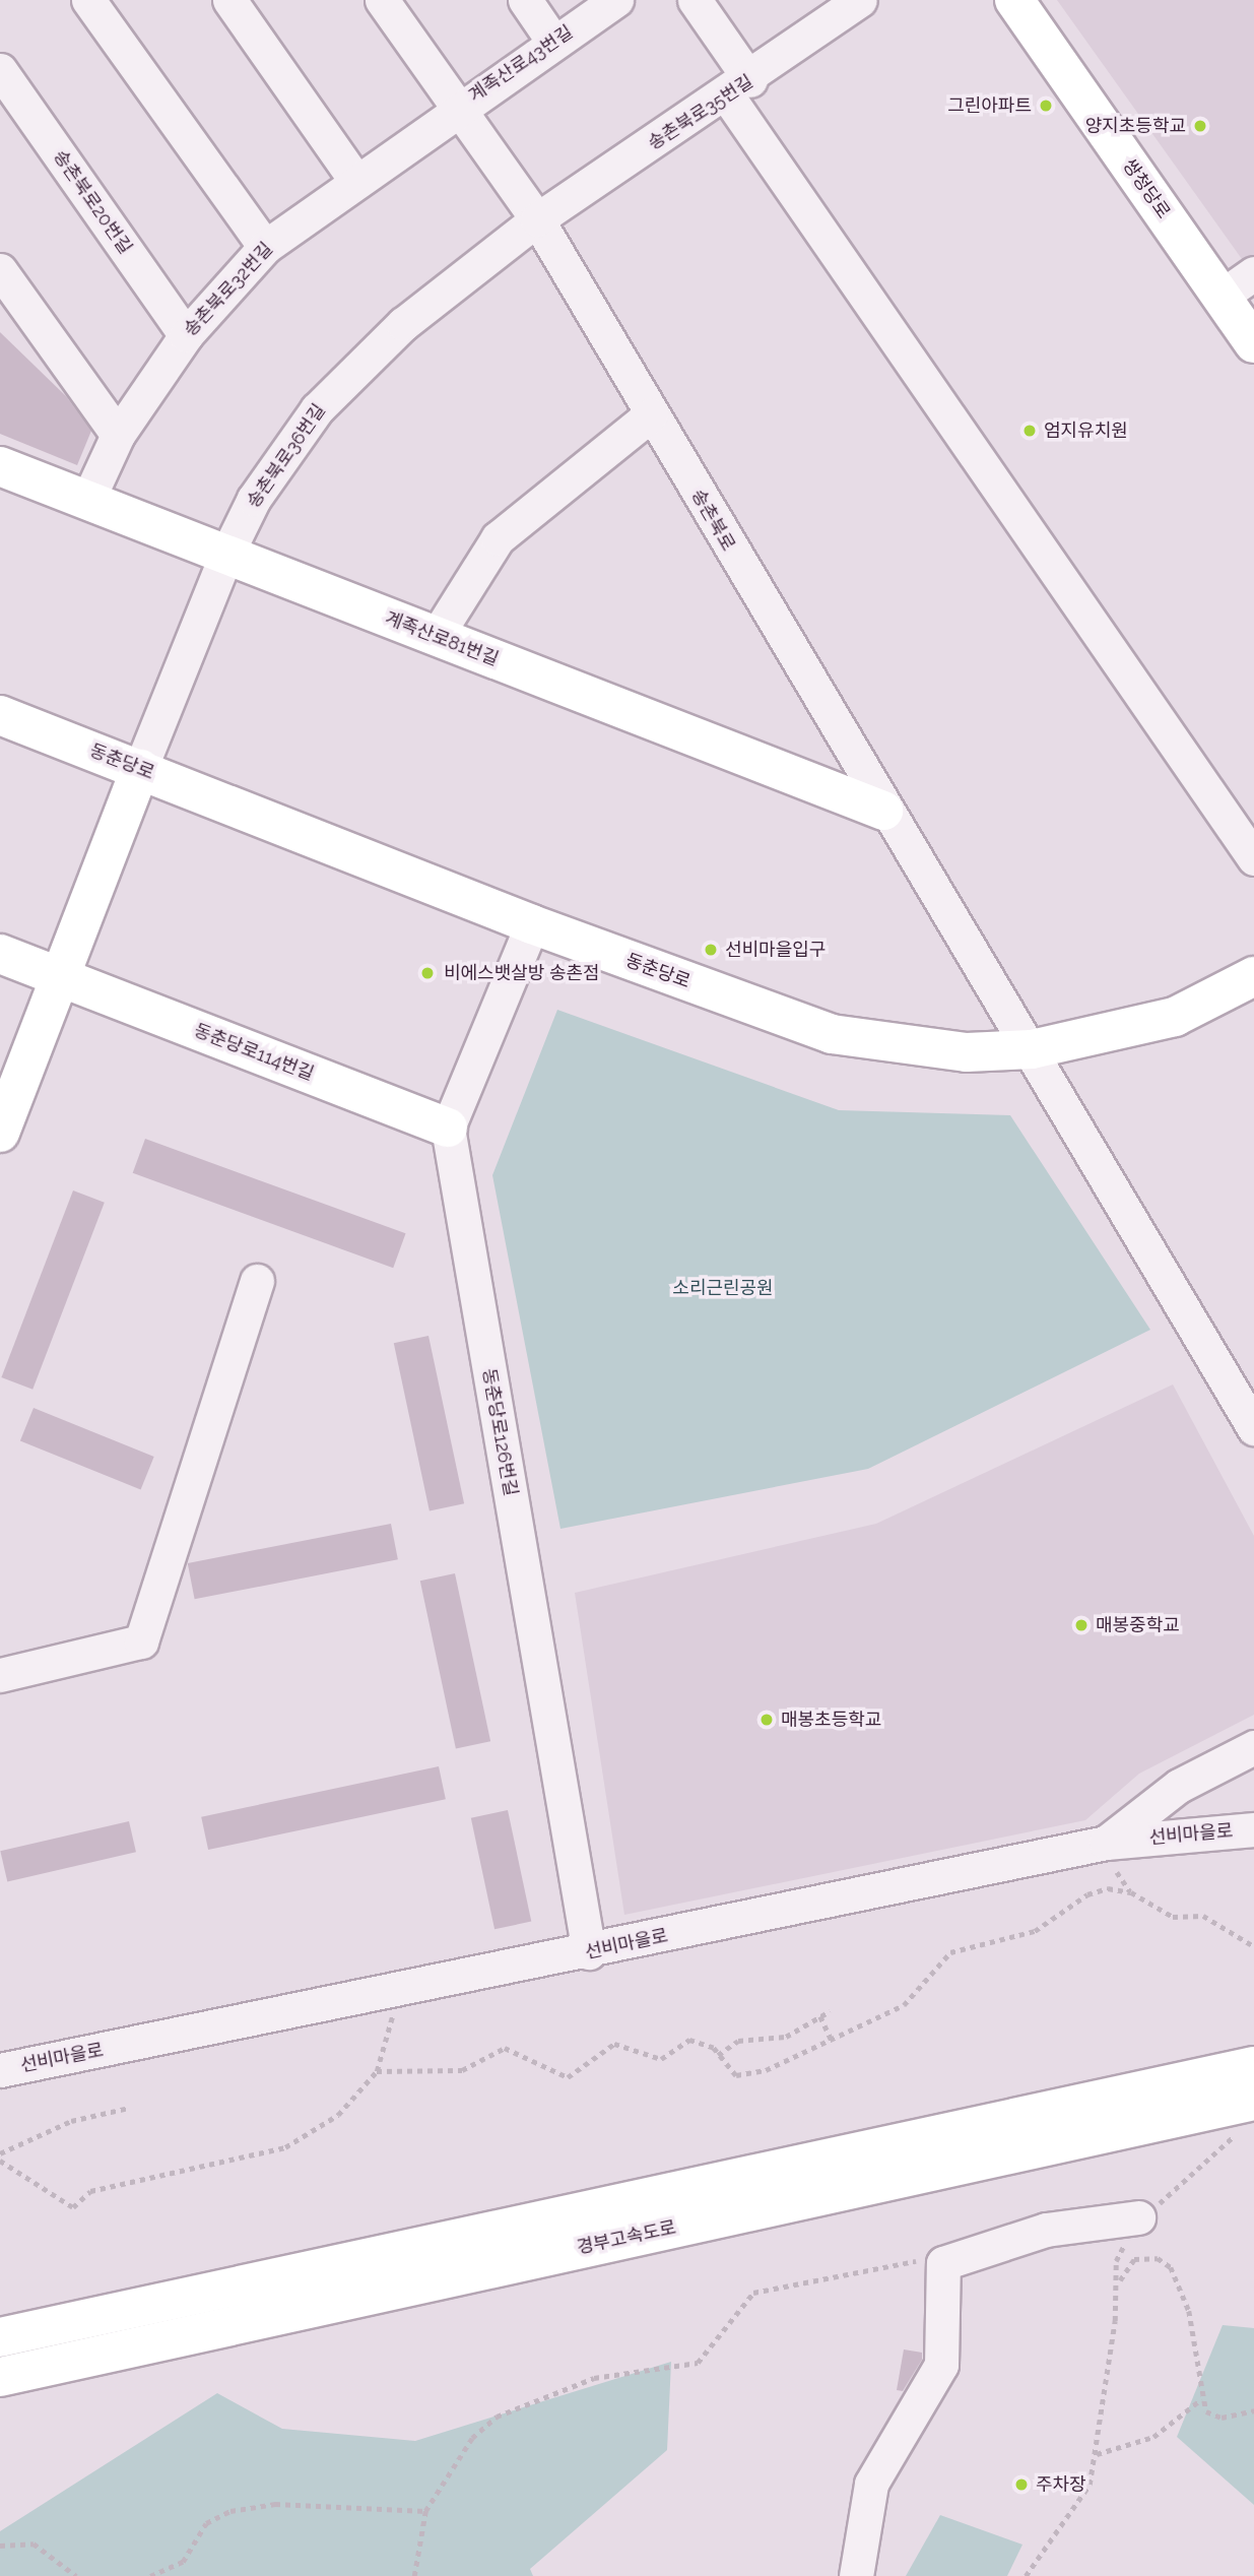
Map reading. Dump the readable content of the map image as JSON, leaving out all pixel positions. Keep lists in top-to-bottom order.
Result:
{
  "streets": {
    "main road": [
      "쌍청당로",
      "계족산로81번길",
      "동춘당로",
      "동춘당로114번길",
      "경부고속도로"
    ],
    "street": [
      "계족산로43번길",
      "송촌북로35번길",
      "송촌북로20번길",
      "송촌북로32번길",
      "송촌북로36번길",
      "송촌북로",
      "동춘당로126번길",
      "선비마을로"
    ]
  },
  "crossings": [
    ["계족산로43번길", "송촌북로32번길"],
    ["계족산로43번길", "송촌북로"],
    ["송촌북로35번길", "송촌북로36번길"],
    ["송촌북로35번길", "송촌북로"],
    ["송촌북로20번길", "송촌북로32번길"],
    ["송촌북로32번길", "송촌북로"],
    ["송촌북로32번길", "계족산로81번길"],
    ["송촌북로36번길", "송촌북로"],
    ["송촌북로36번길", "계족산로81번길"],
    ["송촌북로36번길", "동춘당로"],
    ["송촌북로", "계족산로81번길"],
    ["송촌북로", "동춘당로"],
    ["동춘당로114번길", "동춘당로126번길"],
    ["동춘당로126번길", "선비마을로"]
  ],
  "parks": ["소리근린공원"],
  "places": [
    "그린아파트",
    "양지초등학교",
    "엄지유치원",
    "선비마을입구",
    "비에스뱃살방 송촌점",
    "매봉중학교",
    "매봉초등학교",
    "주차장"
  ]
}
